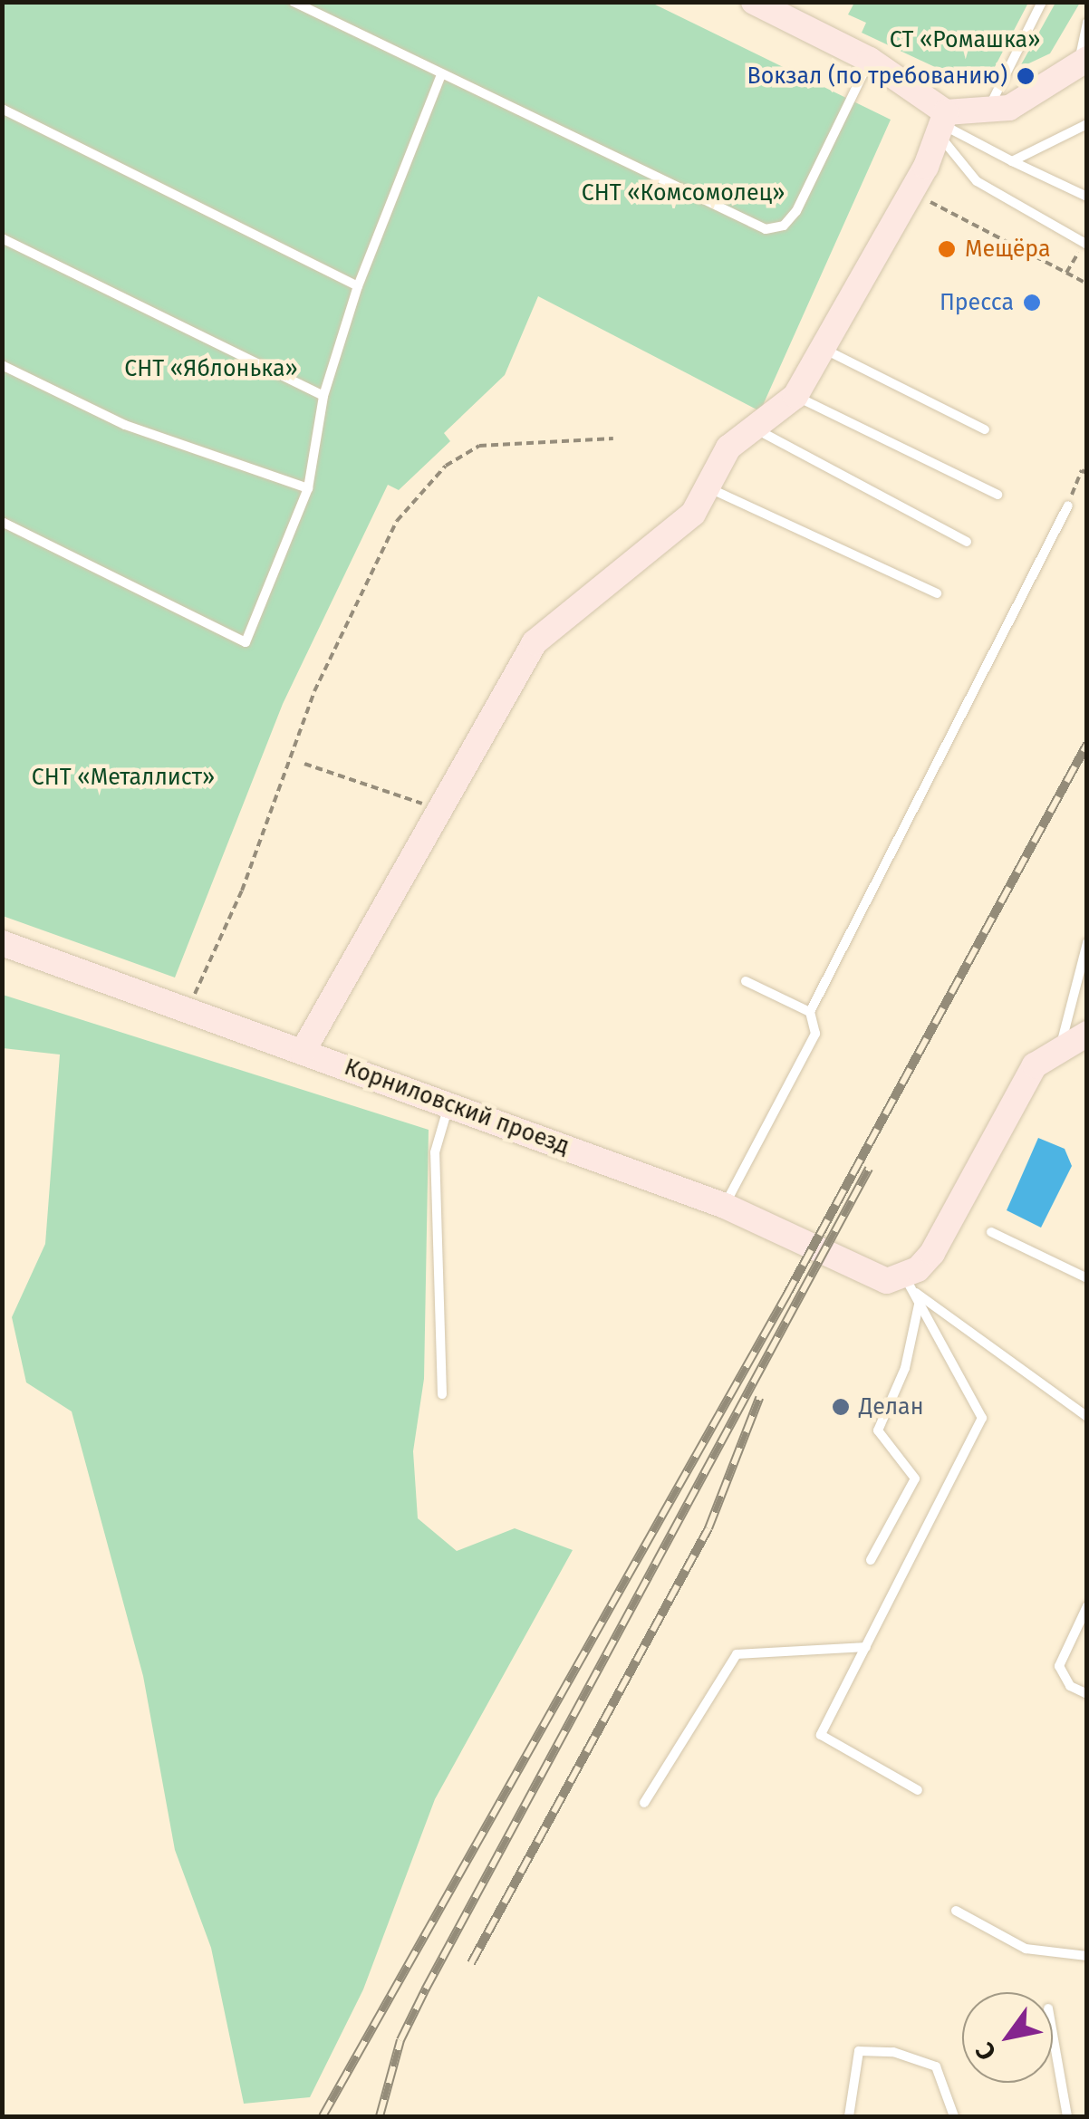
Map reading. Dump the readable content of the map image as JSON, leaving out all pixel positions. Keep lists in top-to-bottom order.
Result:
{
  "streets": {
    "street": ["Корниловский проезд"]
  },
  "parks": [
    "СТ «Ромашка»",
    "СНТ «Комсомолец»",
    "СНТ «Яблонька»",
    "СНТ «Металлист»"
  ],
  "places": [
    "Вокзал (по требованию)",
    "Мещёра",
    "Пресса",
    "Делан"
  ],
  "north": "bottom left"
}
